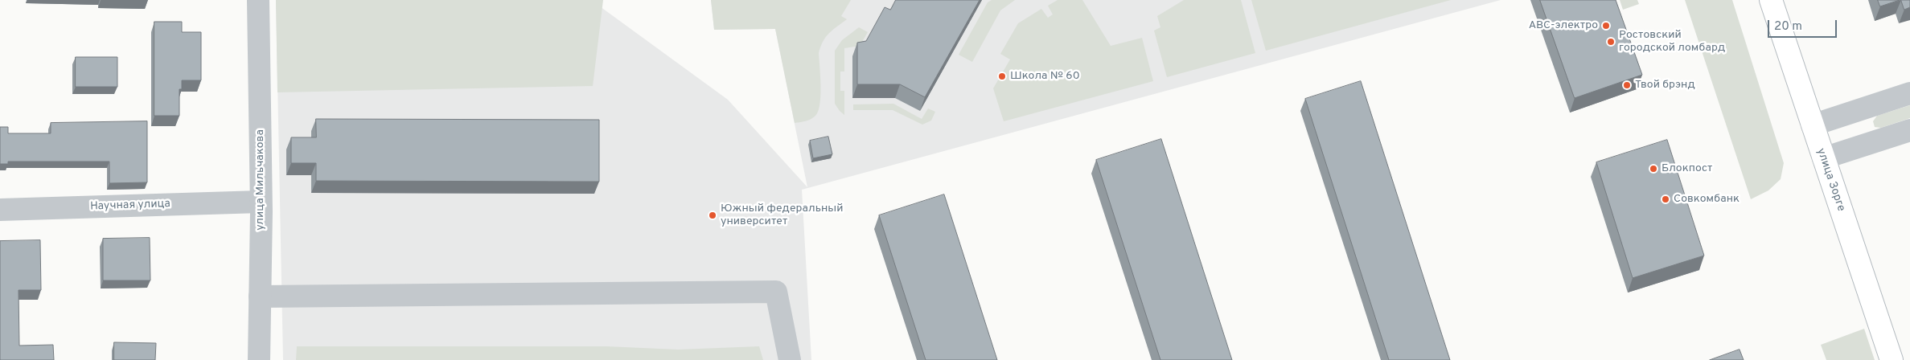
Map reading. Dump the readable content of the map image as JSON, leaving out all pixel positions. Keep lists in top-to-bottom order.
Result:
{
  "streets": {
    "main road": ["улица Зорге"],
    "street": ["улица Мильчакова", "Научная улица"]
  },
  "crossings": [
    ["улица Мильчакова", "Научная улица"]
  ],
  "places": [
    "АВС-электро",
    "Ростовский городской ломбард",
    "Школа № 60",
    "Твой брэнд",
    "Блокпост",
    "Совкомбанк",
    "Южный федеральный университет"
  ],
  "scale_bar": "20 m"
}
